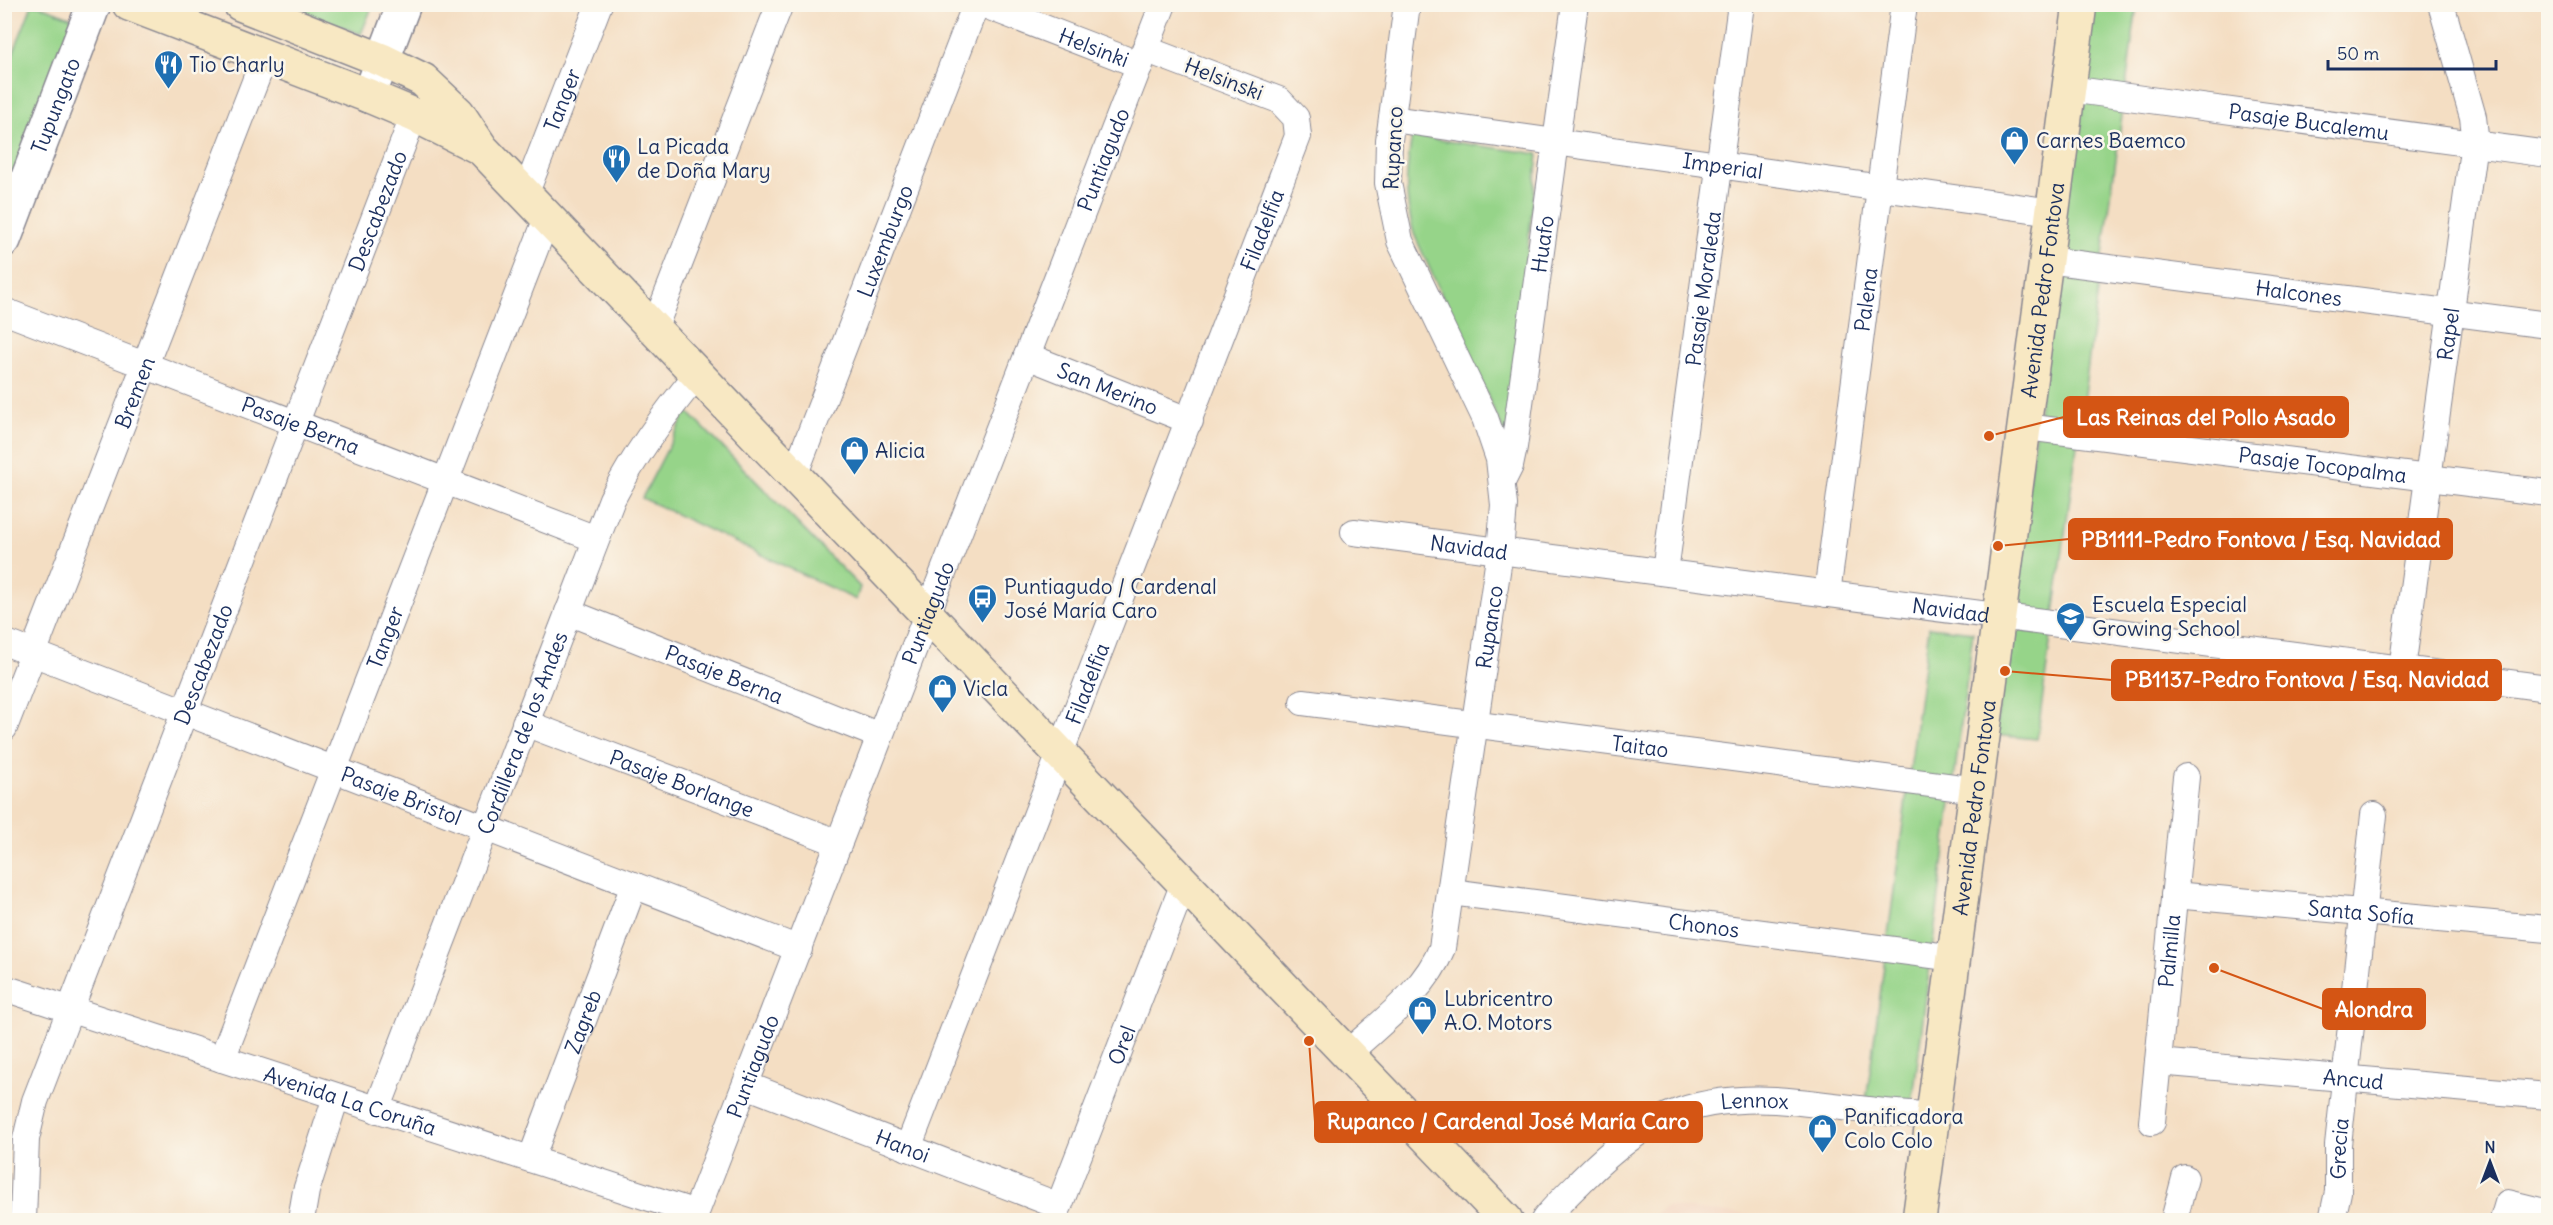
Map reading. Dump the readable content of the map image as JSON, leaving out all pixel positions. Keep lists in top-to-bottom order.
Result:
{
  "streets": {
    "main road": ["Avenida Pedro Fontova"],
    "street": [
      "Helsinki",
      "Helsinski",
      "Tanger",
      "Tupungato",
      "Pasaje Bucalemu",
      "Rupanco",
      "Puntiagudo",
      "Imperial",
      "Descabezado",
      "Filadelfia",
      "Luxemburgo",
      "Huafo",
      "Pasaje Moraleda",
      "Halcones",
      "Palena",
      "Rapel",
      "San Merino",
      "Bremen",
      "Pasaje Berna",
      "Pasaje Tocopalma",
      "Navidad",
      "Cordillera de los Andes",
      "Taitao",
      "Pasaje Borlange",
      "Pasaje Bristol",
      "Santa Sofía",
      "Chonos",
      "Palmilla",
      "Zagreb",
      "Orel",
      "Ancud",
      "Avenida La Coruña",
      "Lennox",
      "Hanoi",
      "Grecia"
    ]
  },
  "crossings": [
    ["Helsinki", "Helsinski"],
    ["Helsinki", "Puntiagudo"],
    ["Helsinski", "Puntiagudo"],
    ["Helsinski", "Filadelfia"],
    ["Tanger", "Pasaje Berna"],
    ["Tanger", "Pasaje Bristol"],
    ["Tanger", "Avenida La Coruña"],
    ["Pasaje Bucalemu", "Avenida Pedro Fontova"],
    ["Pasaje Bucalemu", "Rapel"],
    ["Rupanco", "Imperial"],
    ["Rupanco", "Huafo"],
    ["Rupanco", "Navidad"],
    ["Rupanco", "Taitao"],
    ["Rupanco", "Chonos"],
    ["Puntiagudo", "San Merino"],
    ["Puntiagudo", "Pasaje Berna"],
    ["Puntiagudo", "Pasaje Borlange"],
    ["Puntiagudo", "Pasaje Bristol"],
    ["Puntiagudo", "Avenida La Coruña"],
    ["Puntiagudo", "Hanoi"],
    ["Imperial", "Huafo"],
    ["Imperial", "Pasaje Moraleda"],
    ["Imperial", "Avenida Pedro Fontova"],
    ["Imperial", "Palena"],
    ["Descabezado", "Pasaje Berna"],
    ["Descabezado", "Pasaje Bristol"],
    ["Descabezado", "Avenida La Coruña"],
    ["Filadelfia", "San Merino"],
    ["Filadelfia", "Hanoi"],
    ["Pasaje Moraleda", "Navidad"],
    ["Avenida Pedro Fontova", "Halcones"],
    ["Avenida Pedro Fontova", "Pasaje Tocopalma"],
    ["Avenida Pedro Fontova", "Navidad"],
    ["Avenida Pedro Fontova", "Taitao"],
    ["Avenida Pedro Fontova", "Chonos"],
    ["Avenida Pedro Fontova", "Lennox"],
    ["Halcones", "Rapel"],
    ["Palena", "Navidad"],
    ["Rapel", "Pasaje Tocopalma"],
    ["Rapel", "Navidad"],
    ["Bremen", "Pasaje Berna"],
    ["Bremen", "Pasaje Bristol"],
    ["Pasaje Berna", "Cordillera de los Andes"],
    ["Cordillera de los Andes", "Pasaje Borlange"],
    ["Cordillera de los Andes", "Pasaje Bristol"],
    ["Cordillera de los Andes", "Avenida La Coruña"],
    ["Pasaje Bristol", "Zagreb"],
    ["Santa Sofía", "Palmilla"],
    ["Santa Sofía", "Grecia"],
    ["Palmilla", "Ancud"],
    ["Zagreb", "Avenida La Coruña"],
    ["Orel", "Hanoi"],
    ["Ancud", "Grecia"]
  ],
  "places": {
    "restaurant": ["Tio Charly", "La Picada de Doña Mary"],
    "shop": [
      "Carnes Baemco",
      "Alicia",
      "Vicla",
      "Lubricentro A.O. Motors",
      "Panificadora Colo Colo"
    ],
    "other": [
      "Las Reinas del Pollo Asado",
      "PB1111-Pedro Fontova / Esq. Navidad",
      "PB1137-Pedro Fontova / Esq. Navidad",
      "Alondra",
      "Rupanco / Cardenal José María Caro"
    ],
    "bus stop": ["Puntiagudo / Cardenal José María Caro"],
    "school or university": ["Escuela Especial Growing School"]
  },
  "scale_bar": "50 m",
  "north": "top"
}
